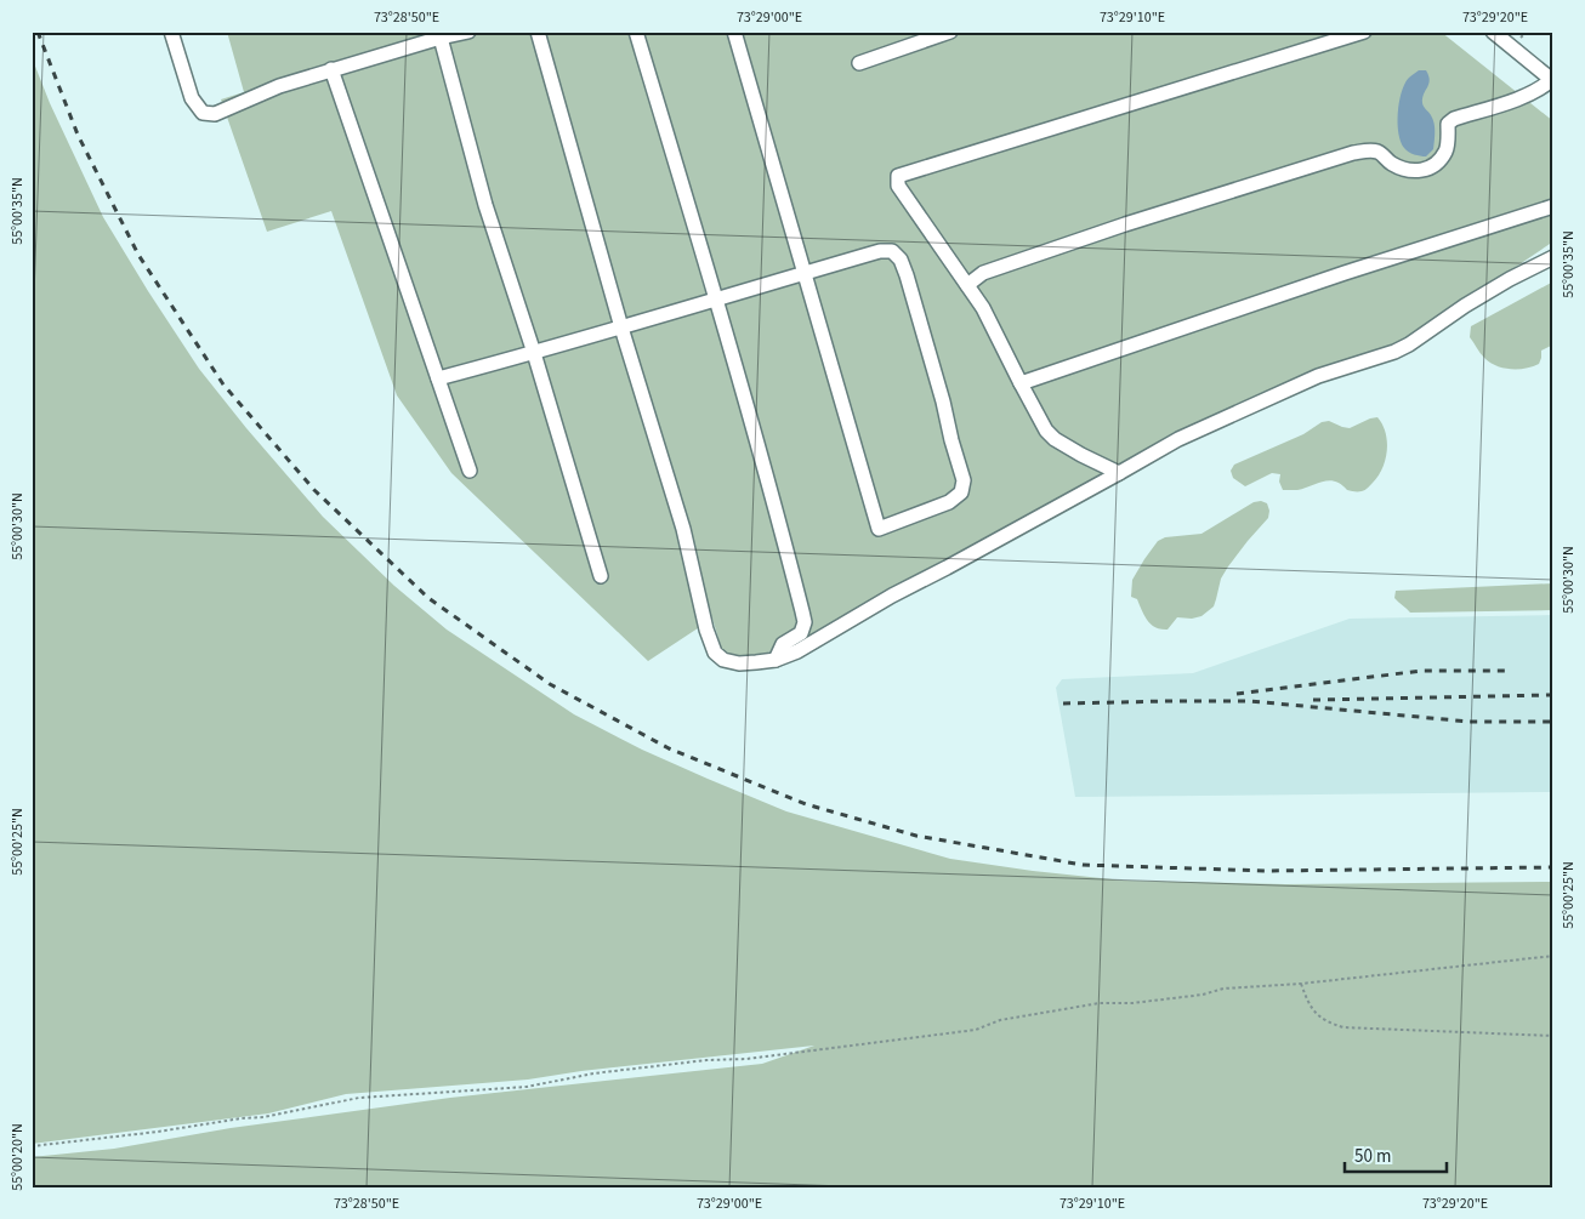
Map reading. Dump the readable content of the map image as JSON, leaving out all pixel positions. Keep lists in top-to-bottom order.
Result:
{
  "scale_bar": "50 m",
  "coordinates": [
    "73°28'50\"E",
    "73°29'00\"E",
    "73°29'10\"E",
    "73°29'20\"E",
    "55°00'35\"N",
    "55°00'30\"N",
    "55°00'25\"N",
    "55°00'20\"N"
  ]
}
